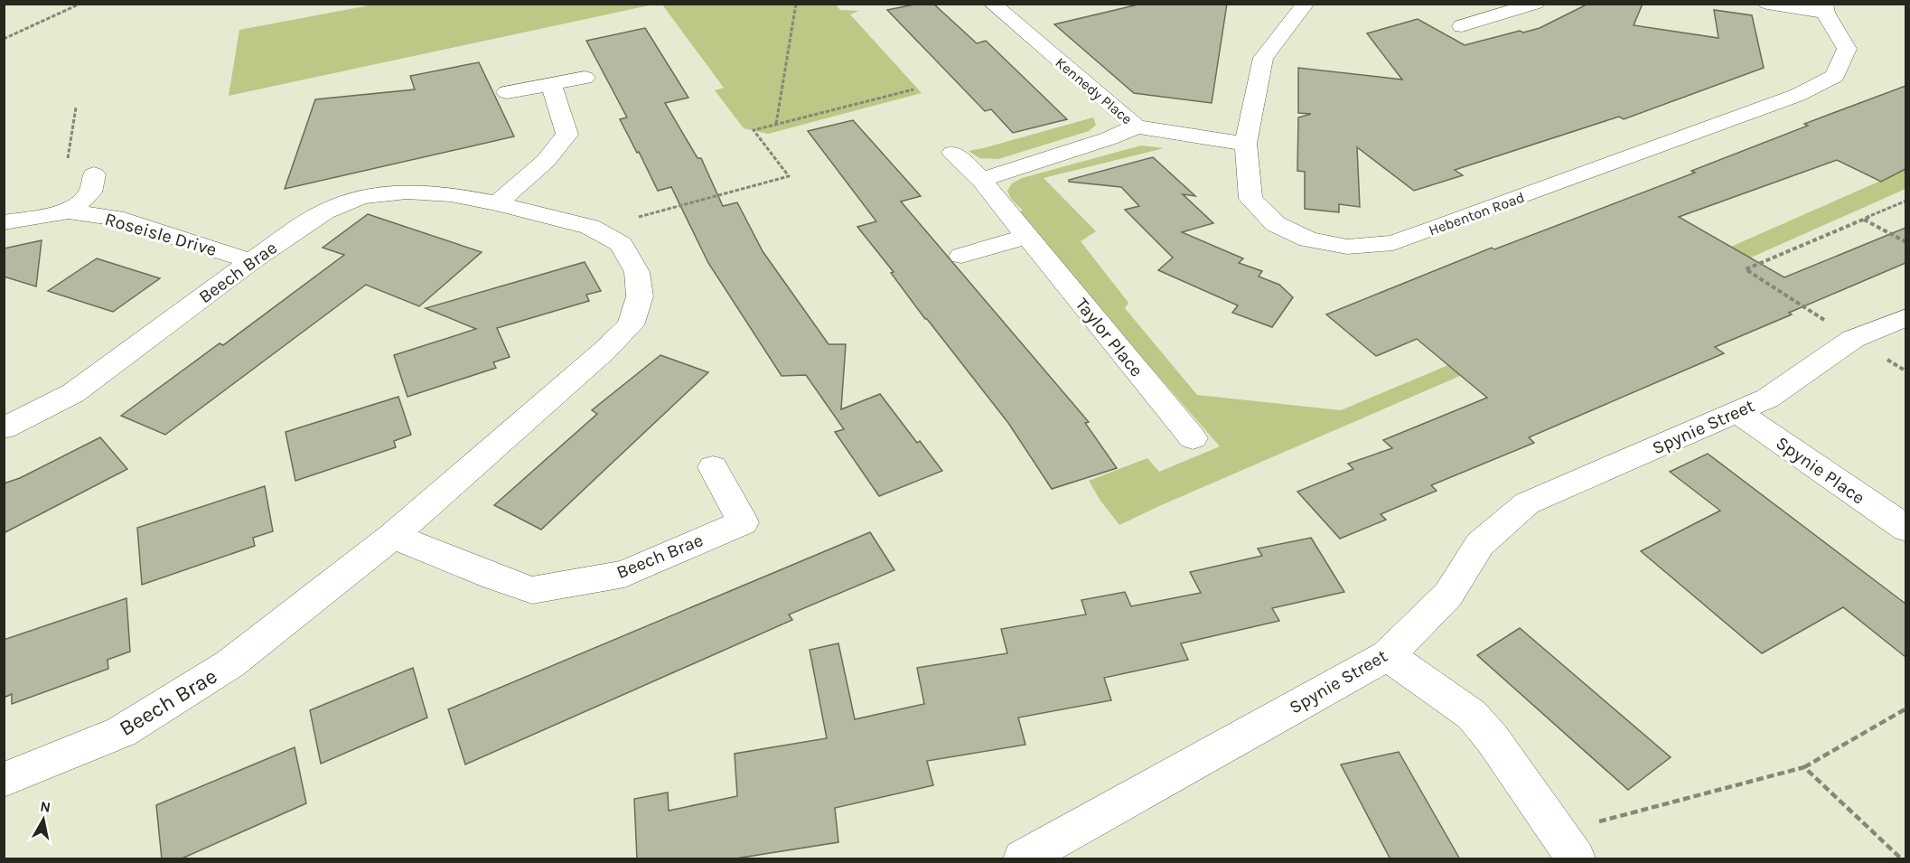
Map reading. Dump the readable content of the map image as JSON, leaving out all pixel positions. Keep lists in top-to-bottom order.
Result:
{
  "streets": {
    "street": [
      "Kennedy Place",
      "Hebenton Road",
      "Roseisle Drive",
      "Beech Brae",
      "Taylor Place",
      "Spynie Street",
      "Spynie Place"
    ]
  },
  "crossings": [
    ["Kennedy Place", "Hebenton Road"],
    ["Roseisle Drive", "Beech Brae"],
    ["Spynie Street", "Spynie Place"]
  ],
  "north": "top"
}
